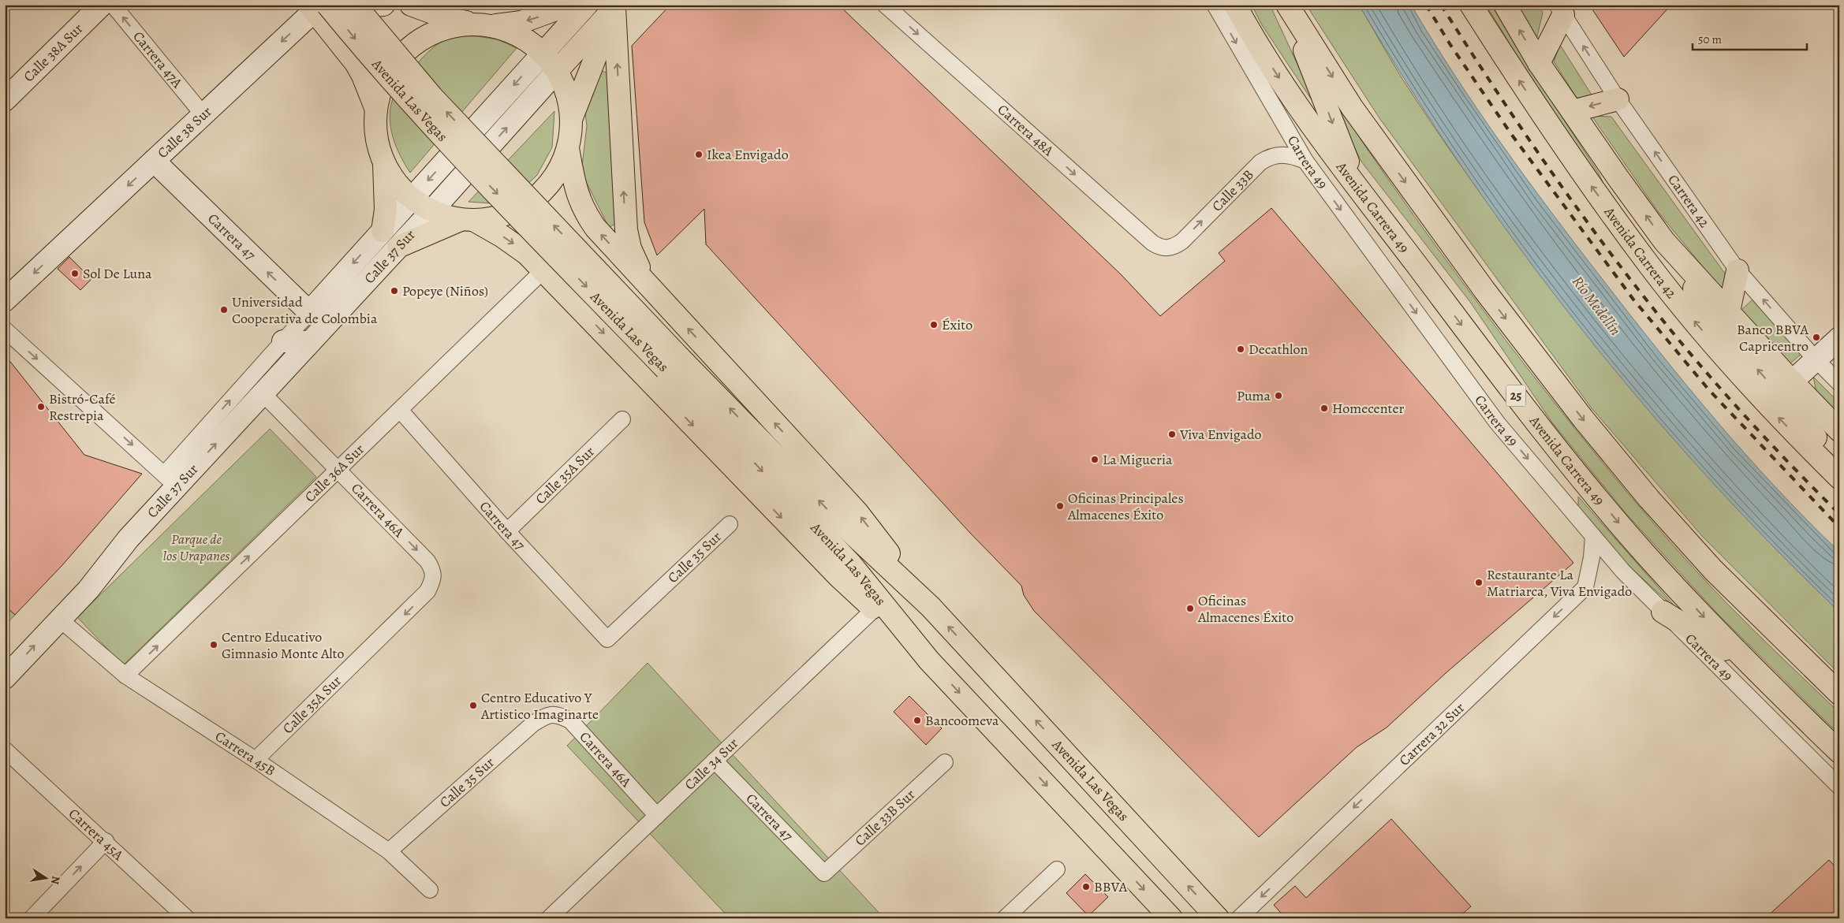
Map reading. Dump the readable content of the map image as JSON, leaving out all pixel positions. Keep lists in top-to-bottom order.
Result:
{
  "streets": {
    "main road": [
      "Calle 38A Sur",
      "Avenida Las Vegas",
      "Calle 38 Sur",
      "Avenida Carrera 49",
      "Carrera 47",
      "Avenida Carrera 42",
      "Calle 37 Sur",
      "25"
    ],
    "street": [
      "Carrera 47A",
      "Carrera 48A",
      "Carrera 49",
      "Calle 33B",
      "Carrera 42",
      "Calle 36A Sur",
      "Calle 35A Sur",
      "Carrera 46A",
      "Calle 35 Sur",
      "Carrera 32 Sur",
      "Carrera 45B",
      "Calle 34 Sur",
      "Calle 33B Sur",
      "Carrera 45A"
    ]
  },
  "crossings": [
    ["Carrera 47A", "Calle 38 Sur"],
    ["Avenida Las Vegas", "Calle 38 Sur"],
    ["Avenida Las Vegas", "Calle 36A Sur"],
    ["Avenida Las Vegas", "Calle 34 Sur"],
    ["Carrera 48A", "Calle 33B"],
    ["Calle 38 Sur", "Carrera 47"],
    ["Carrera 49", "Calle 33B"],
    ["Carrera 49", "Carrera 32 Sur"],
    ["Carrera 47", "Calle 37 Sur"],
    ["Carrera 47", "Calle 36A Sur"],
    ["Carrera 47", "Calle 35A Sur"],
    ["Carrera 47", "Calle 35 Sur"],
    ["Carrera 47", "Calle 34 Sur"],
    ["Carrera 47", "Calle 33B Sur"],
    ["Calle 37 Sur", "Carrera 46A"],
    ["Calle 37 Sur", "Carrera 45B"],
    ["Calle 36A Sur", "Carrera 46A"],
    ["Calle 36A Sur", "Carrera 45B"],
    ["Calle 35A Sur", "Carrera 46A"],
    ["Calle 35A Sur", "Carrera 45B"],
    ["Carrera 46A", "Calle 35 Sur"],
    ["Carrera 46A", "Calle 34 Sur"],
    ["Calle 35 Sur", "Carrera 45B"]
  ],
  "one_way": [
    "Carrera 47A",
    "Carrera 48A",
    "Calle 38 Sur",
    "Carrera 49",
    "Calle 33B",
    "Carrera 42",
    "Calle 36A Sur",
    "Calle 35A Sur",
    "Carrera 46A",
    "Carrera 32 Sur"
  ],
  "water": ["Río Medellín"],
  "parks": ["Parque de los Urapanes"],
  "places": [
    "Ikea Envigado",
    "Sol De Luna",
    "Popeye (Niños)",
    "Universidad Cooperativa de Colombia",
    "Éxito",
    "Banco BBVA Capricentro",
    "Decathlon",
    "Puma",
    "Bistró-Café Restrepia",
    "Homecenter",
    "Viva Envigado",
    "La Migueria",
    "Oficinas Principales Almacenes Éxito",
    "Restaurante La Matriarca, Viva Envigado",
    "Oficinas Almacenes Éxito",
    "Centro Educativo Gimnasio Monte Alto",
    "Centro Educativo Y Artistico Imaginarte",
    "Bancoomeva",
    "BBVA"
  ],
  "scale_bar": "50 m",
  "north": "right"
}
